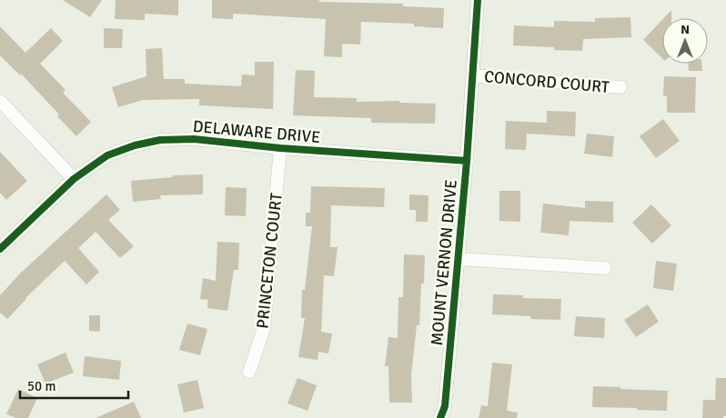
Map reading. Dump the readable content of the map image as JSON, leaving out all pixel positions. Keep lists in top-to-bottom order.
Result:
{
  "streets": {
    "street": [
      "CONCORD COURT",
      "DELAWARE DRIVE",
      "PRINCETON COURT",
      "MOUNT VERNON DRIVE"
    ]
  },
  "crossings": [
    ["CONCORD COURT", "MOUNT VERNON DRIVE"],
    ["DELAWARE DRIVE", "PRINCETON COURT"],
    ["DELAWARE DRIVE", "MOUNT VERNON DRIVE"]
  ],
  "scale_bar": "50 m",
  "north": "top"
}
